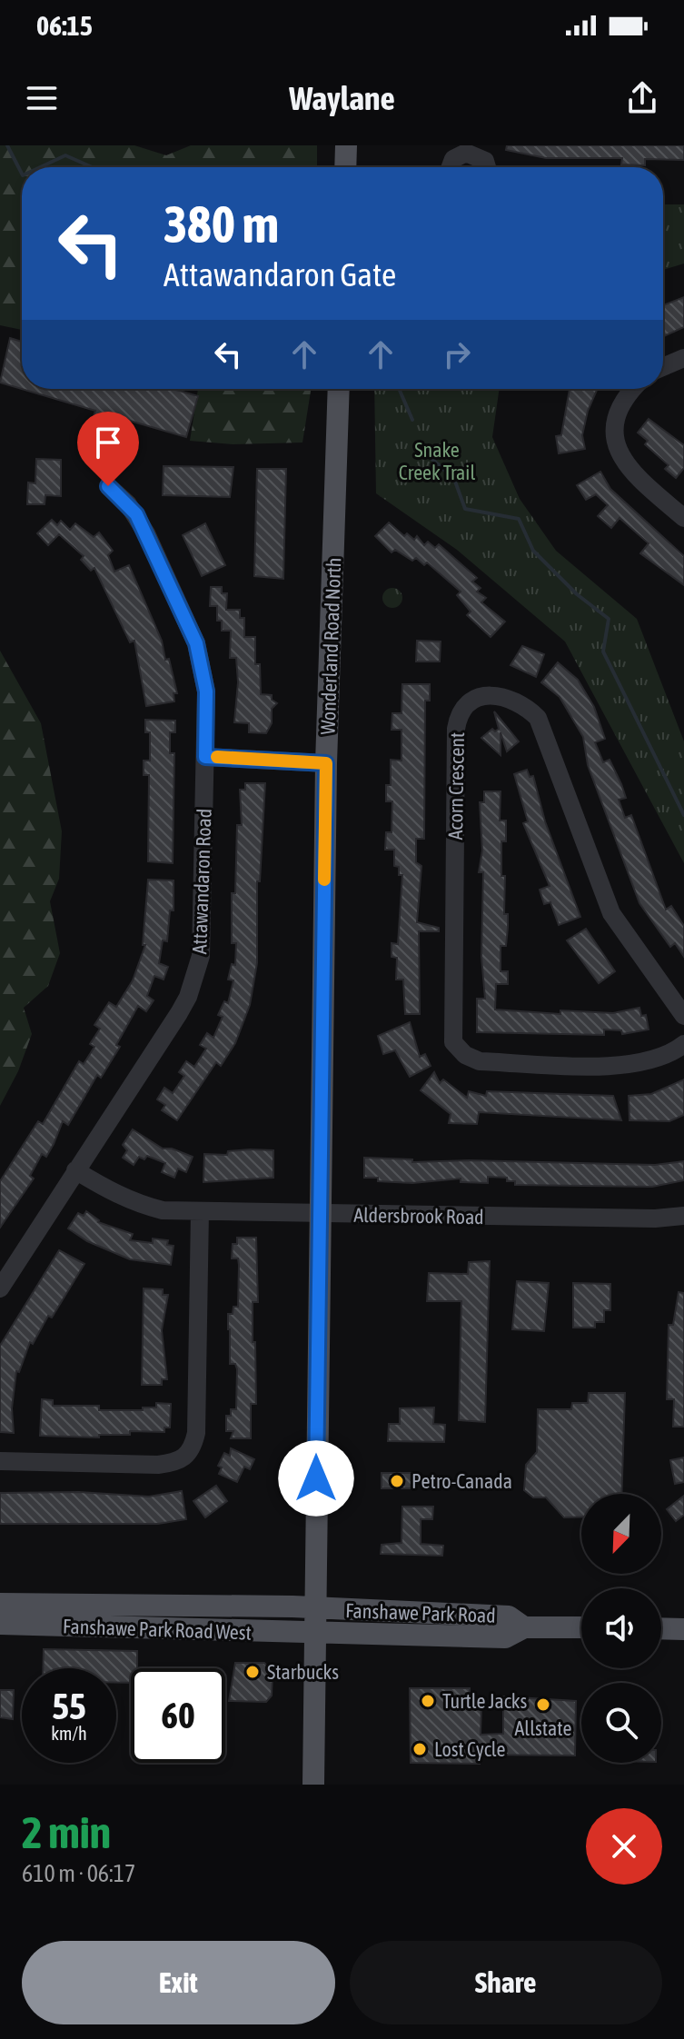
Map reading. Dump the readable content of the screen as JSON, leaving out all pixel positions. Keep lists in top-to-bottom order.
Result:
{
  "streets": {
    "main road": ["Wonderland Road North", "Fanshawe Park Road", "Fanshawe Park Road West"],
    "street": ["Acorn Crescent", "Attawandaron Road", "Aldersbrook Road"]
  },
  "crossings": [
    ["Wonderland Road North", "Aldersbrook Road"],
    ["Wonderland Road North", "Fanshawe Park Road"],
    ["Wonderland Road North", "Fanshawe Park Road West"],
    ["Attawandaron Road", "Aldersbrook Road"],
    ["Fanshawe Park Road", "Fanshawe Park Road West"]
  ],
  "parks": ["Snake Creek Trail"],
  "places": [
    "Petro-Canada",
    "Starbucks",
    "Turtle Jacks",
    "Allstate",
    "Lost Cycle"
  ],
  "north": "bottom left",
  "page": {
    "status": "06:15",
    "header": "Waylane",
    "turn": ["380 m", "Attawandaron Gate"],
    "speed": "55 km/h",
    "limit": "60",
    "heading": ["2 min", "610 m · 06:17"],
    "buttons": ["Exit", "Share"]
  }
}
